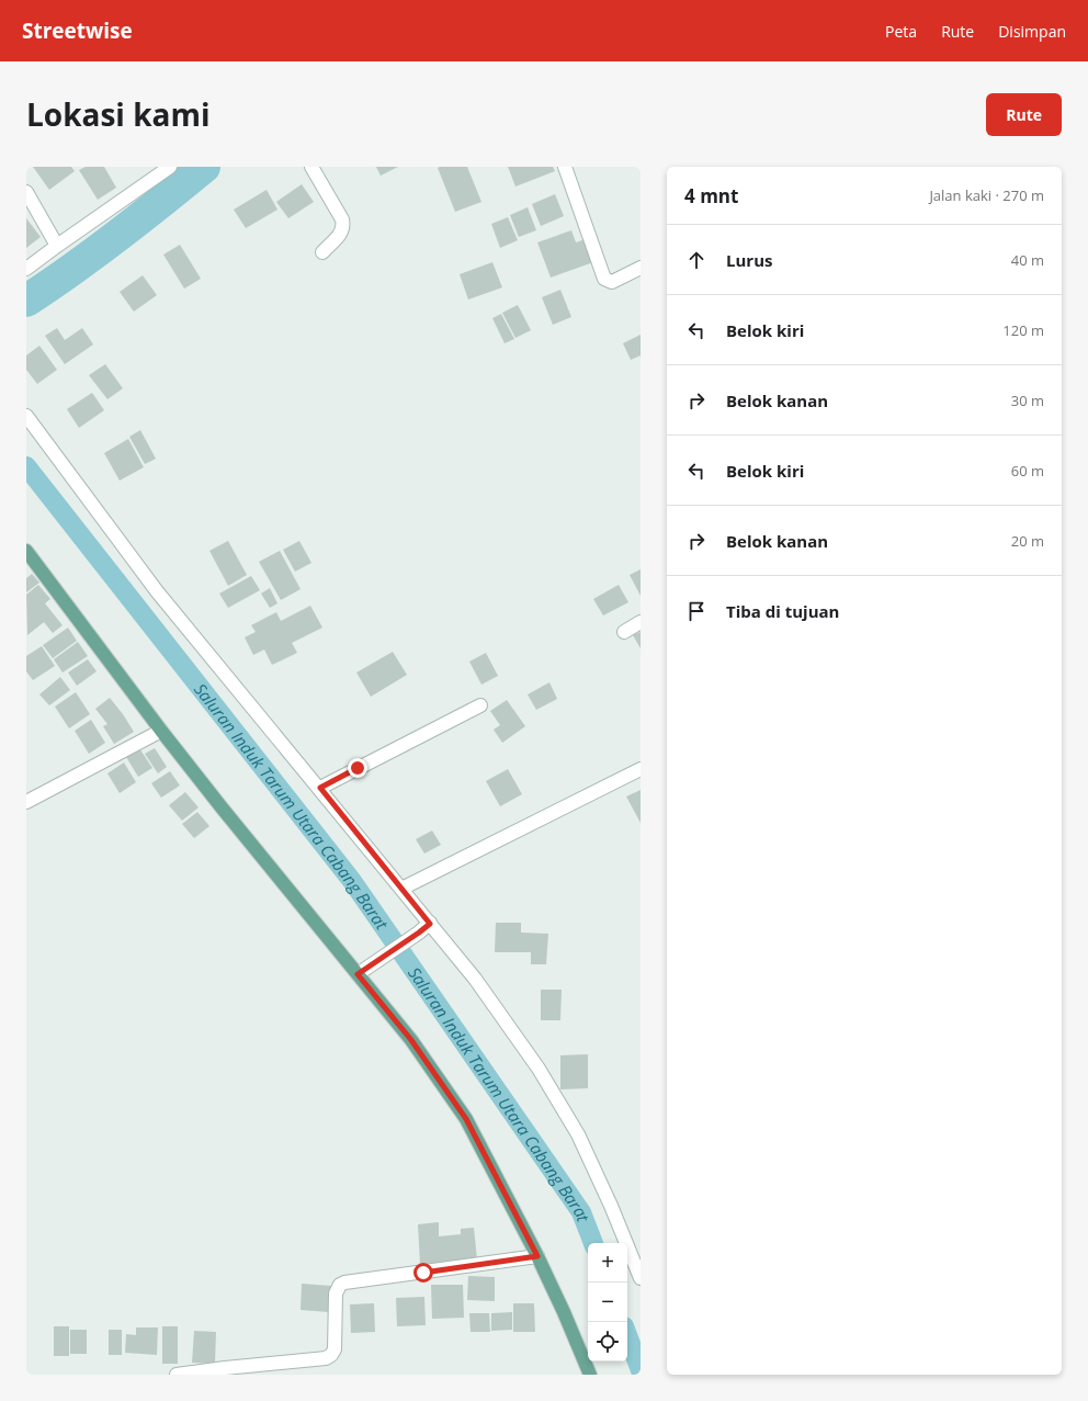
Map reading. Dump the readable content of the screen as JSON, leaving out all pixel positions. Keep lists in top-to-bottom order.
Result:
{
  "water": ["Saluran Induk Tarum Utara Cabang Barat"],
  "page": {
    "header": "Streetwise",
    "nav": ["Peta", "Rute", "Disimpan"],
    "title": "Lokasi kami",
    "buttons": "Rute",
    "heading": ["4 mnt", "Jalan kaki · 270 m"],
    "list": [
      ["Lurus", "40 m"],
      ["Belok kiri", "120 m"],
      ["Belok kanan", "30 m"],
      ["Belok kiri", "60 m"],
      ["Belok kanan", "20 m"],
      "Tiba di tujuan"
    ],
    "map_buttons": ["+", "−"]
  }
}
